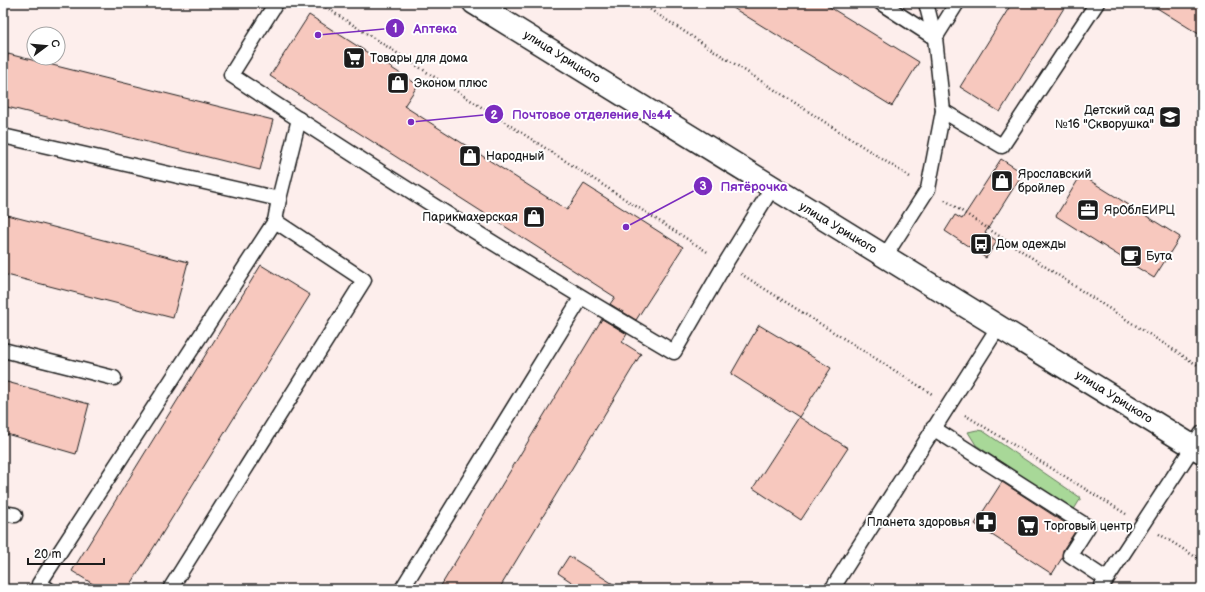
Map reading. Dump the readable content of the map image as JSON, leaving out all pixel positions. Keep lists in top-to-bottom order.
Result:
{
  "streets": {
    "street": ["улица Урицкого"]
  },
  "places": {
    "other": ["Аптека", "Почтовое отделение №44", "Пятёрочка"],
    "supermarket": ["Товары для дома", "Торговый центр"],
    "shop": [
      "Эконом плюс",
      "Народный",
      "Ярославский бройлер",
      "Парикмахерская"
    ],
    "school or university": ["Детский сад №16 \"Скворушка\""],
    "office": ["ЯрОблЕИРЦ"],
    "bus stop": ["Дом одежды"],
    "cafe": ["Бута"],
    "pharmacy": ["Планета здоровья"]
  },
  "scale_bar": "20 m",
  "north": "right"
}
